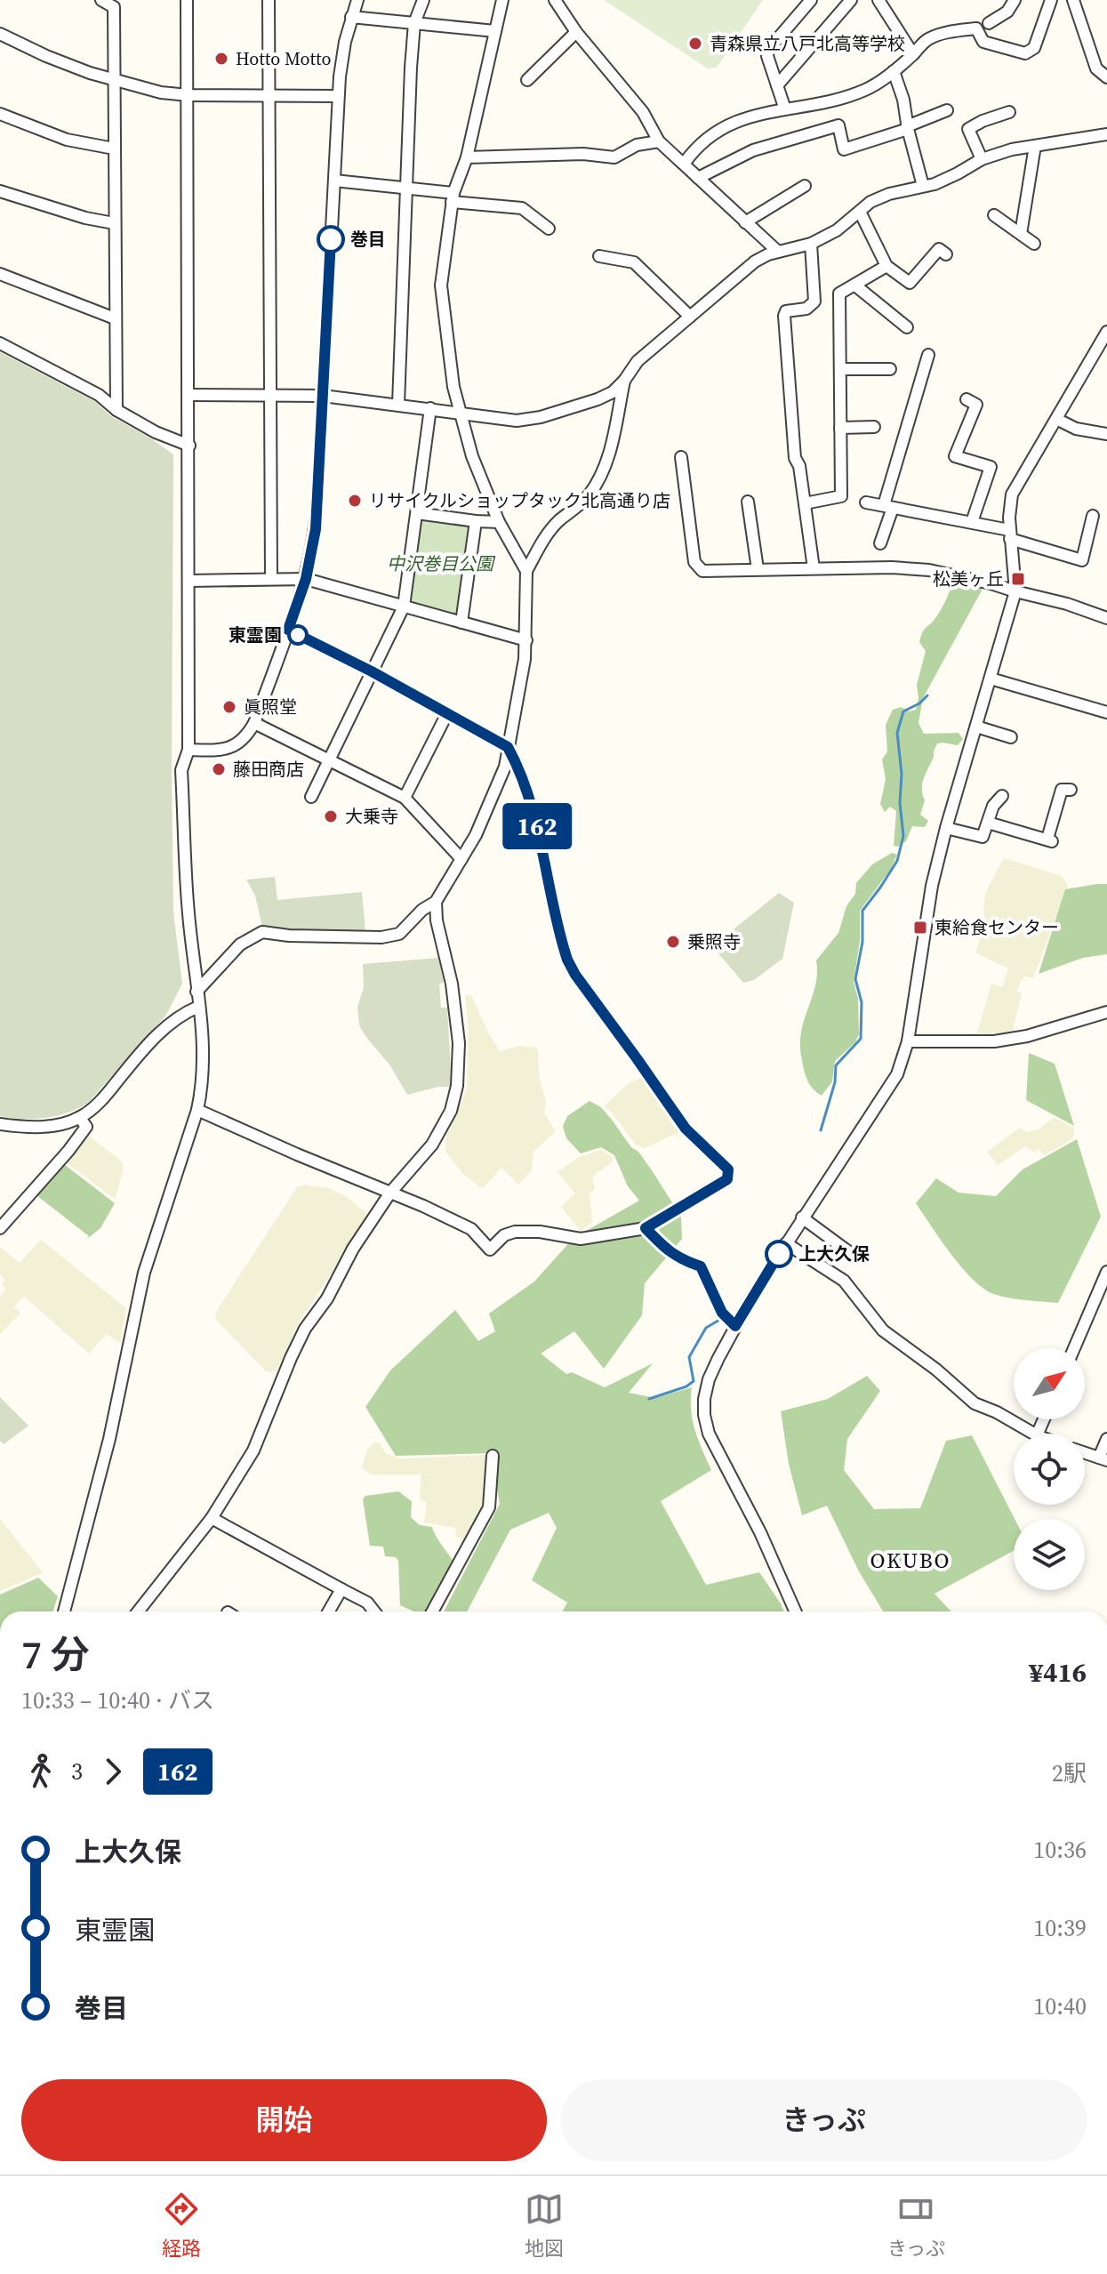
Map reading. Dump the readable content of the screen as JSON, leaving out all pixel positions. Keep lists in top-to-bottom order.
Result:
{
  "districts": ["OKUBO"],
  "parks": ["中沢巻目公園"],
  "places": {
    "other": [
      "青森県立八戸北高等学校",
      "Hotto Motto",
      "巻目",
      "リサイクルショップタック北高通り店",
      "東霊園",
      "眞照堂",
      "藤田商店",
      "大乗寺",
      "乗照寺",
      "上大久保"
    ],
    "transit": ["松美ヶ丘", "東給食センター"]
  },
  "lines": ["bus line 162"],
  "north": "top right",
  "page": {
    "on_map": "162",
    "heading": ["7 分", "10:33 – 10:40 · バス", "¥416"],
    "legs": ["3", "162", "2駅"],
    "list": [
      {
        "name": "上大久保",
        "value": "10:36"
      },
      {
        "name": "東霊園",
        "value": "10:39"
      },
      {
        "name": "巻目",
        "value": "10:40"
      }
    ],
    "buttons": ["開始", "きっぷ"],
    "tabs": ["経路", "地図", "きっぷ"]
  }
}
